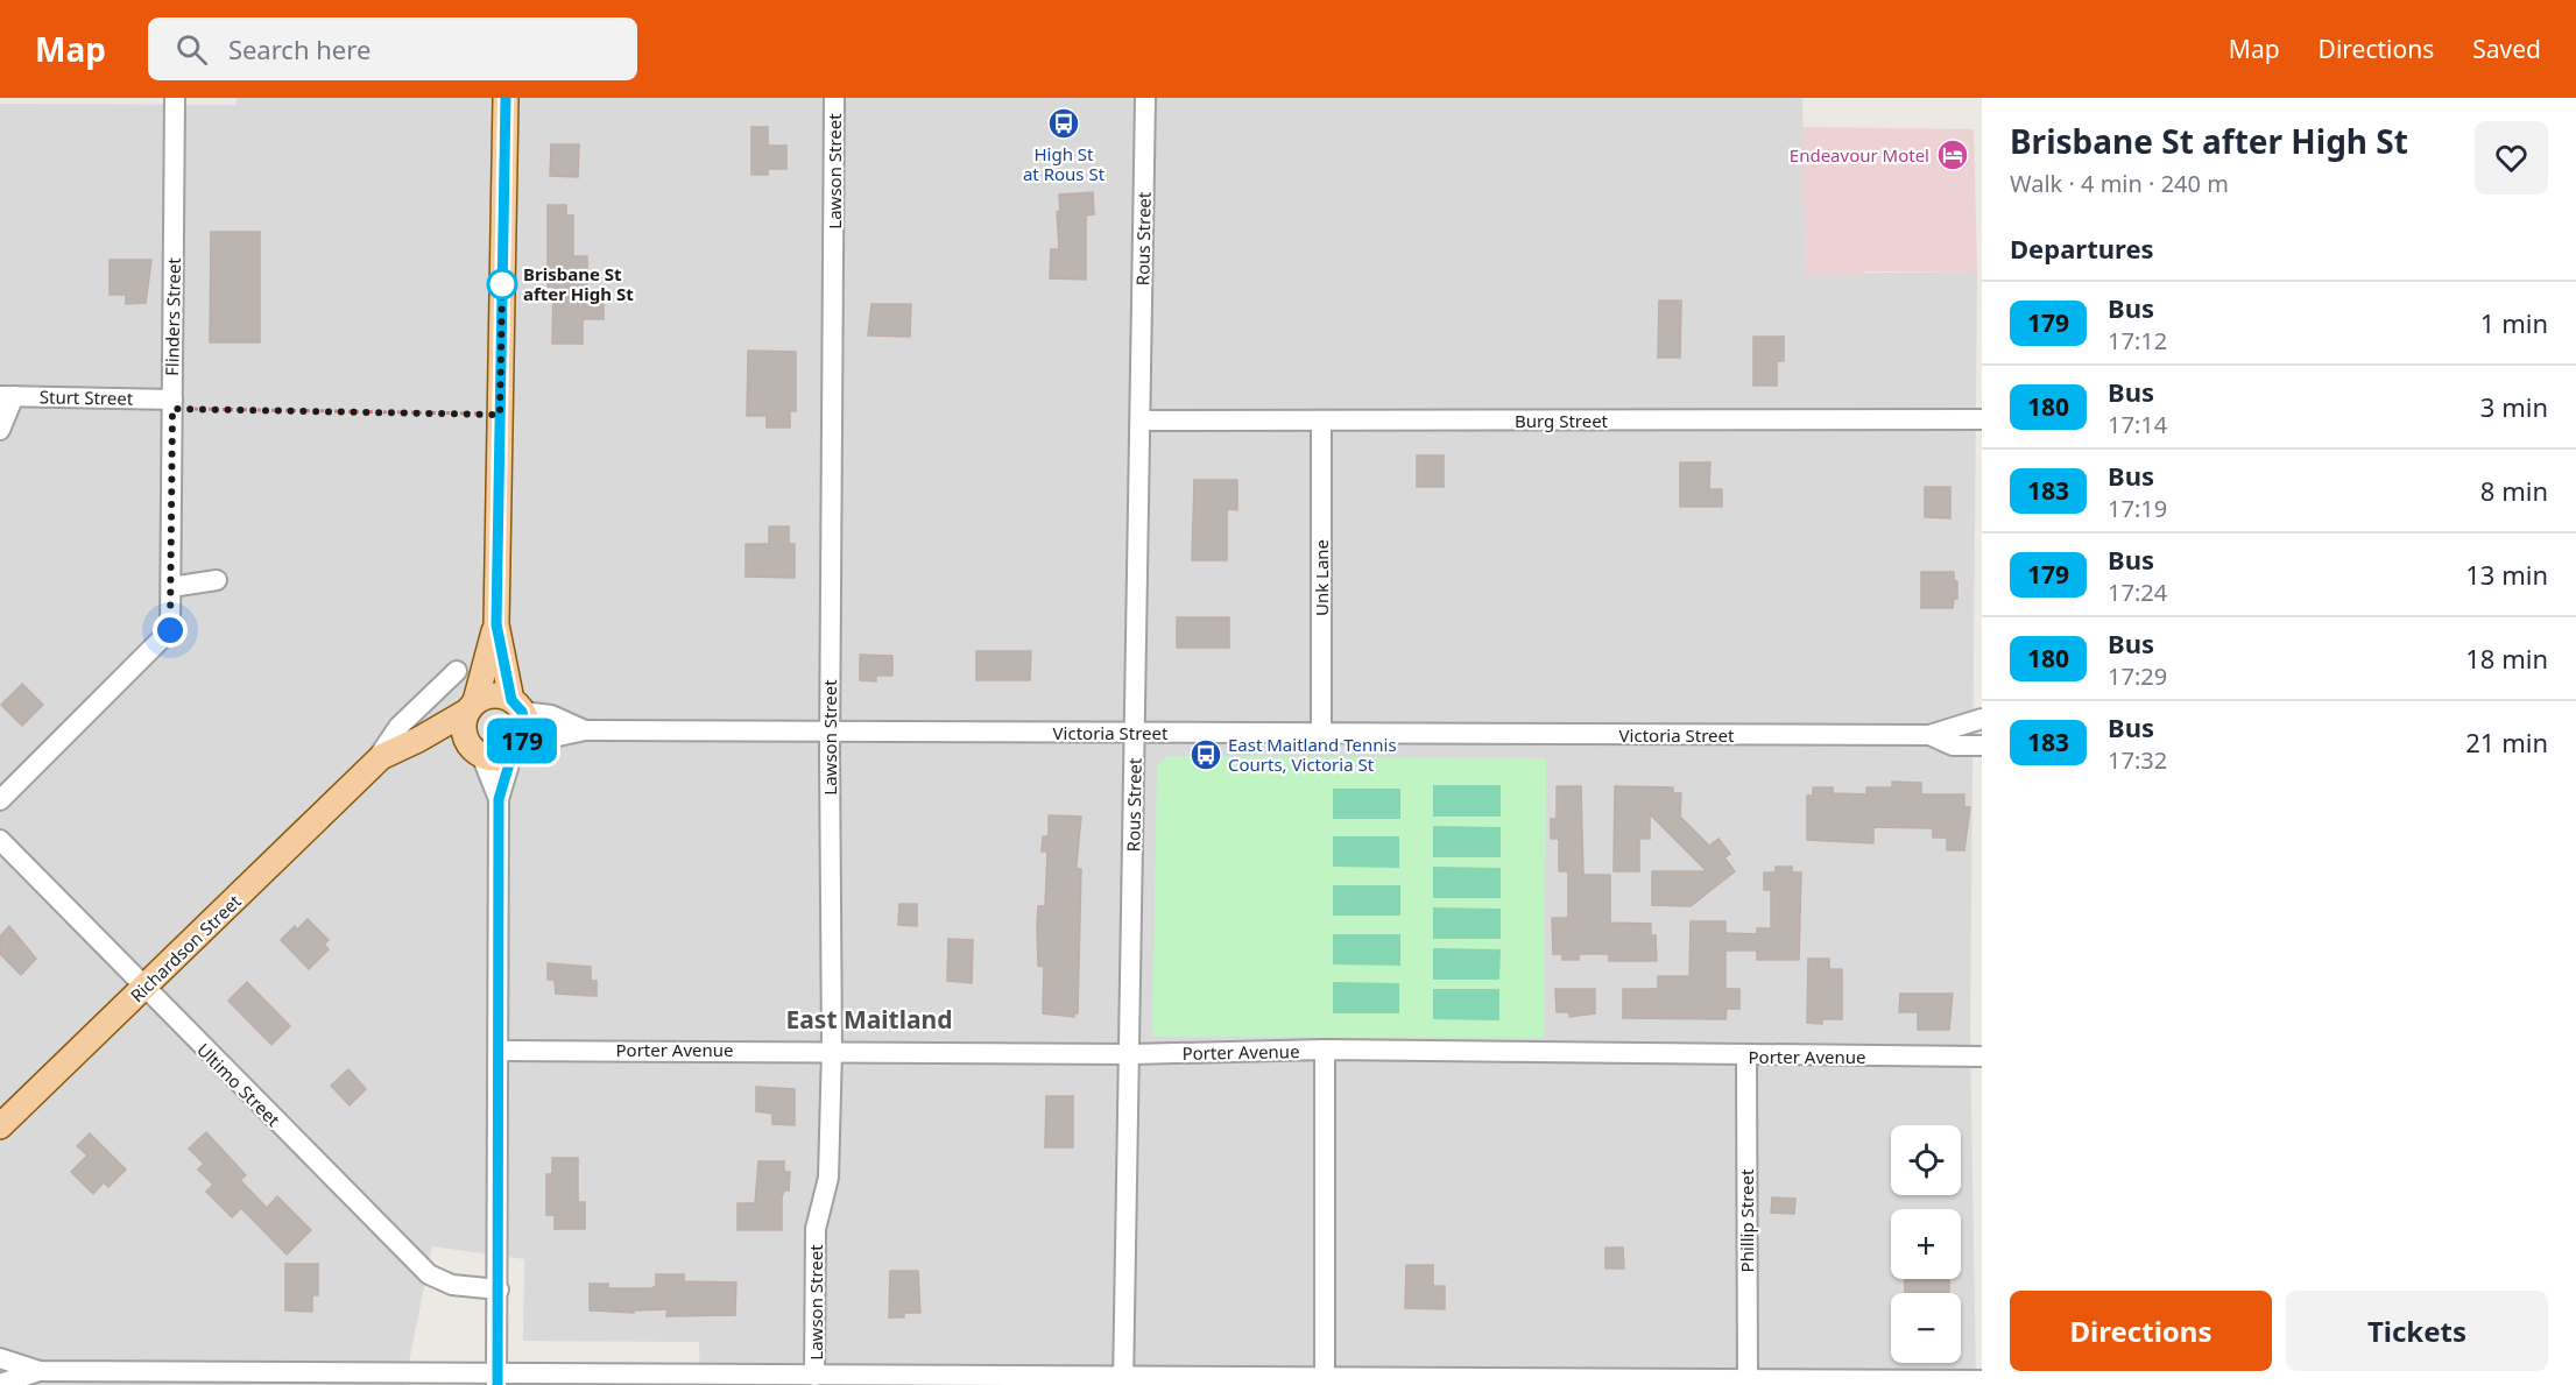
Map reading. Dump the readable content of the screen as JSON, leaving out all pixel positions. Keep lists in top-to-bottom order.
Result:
{
  "streets": {
    "main road": ["Richardson Street"],
    "street": [
      "Lawson Street",
      "Rous Street",
      "Flinders Street",
      "Sturt Street",
      "Burg Street",
      "Unk Lane",
      "Victoria Street",
      "Porter Avenue",
      "Ultimo Street",
      "Phillip Street"
    ]
  },
  "crossings": [
    ["Lawson Street", "Victoria Street"],
    ["Lawson Street", "Porter Avenue"],
    ["Rous Street", "Burg Street"],
    ["Rous Street", "Victoria Street"],
    ["Rous Street", "Porter Avenue"],
    ["Flinders Street", "Sturt Street"],
    ["Burg Street", "Unk Lane"],
    ["Unk Lane", "Victoria Street"],
    ["Victoria Street", "Richardson Street"],
    ["Richardson Street", "Ultimo Street"],
    ["Porter Avenue", "Phillip Street"]
  ],
  "districts": ["East Maitland"],
  "places": {
    "bus stop": ["High St at Rous St", "East Maitland Tennis Courts, Victoria St"],
    "hotel": ["Endeavour Motel"],
    "other": ["Brisbane St after High St"]
  },
  "lines": ["bus line 179"],
  "page": {
    "header": "Map",
    "search": "Search here",
    "nav": ["Map", "Directions", "Saved"],
    "on_map": "179",
    "heading": [
      ["Brisbane St after High St", "Walk · 4 min · 240 m"],
      "Departures"
    ],
    "list": [
      {
        "mark": "179",
        "name": "Bus",
        "note": "17:12",
        "value": "1 min"
      },
      {
        "mark": "180",
        "name": "Bus",
        "note": "17:14",
        "value": "3 min"
      },
      {
        "mark": "183",
        "name": "Bus",
        "note": "17:19",
        "value": "8 min"
      },
      {
        "mark": "179",
        "name": "Bus",
        "note": "17:24",
        "value": "13 min"
      },
      {
        "mark": "180",
        "name": "Bus",
        "note": "17:29",
        "value": "18 min"
      },
      {
        "mark": "183",
        "name": "Bus",
        "note": "17:32",
        "value": "21 min"
      }
    ],
    "map_buttons": ["+", "−"],
    "buttons": ["Directions", "Tickets"]
  }
}
